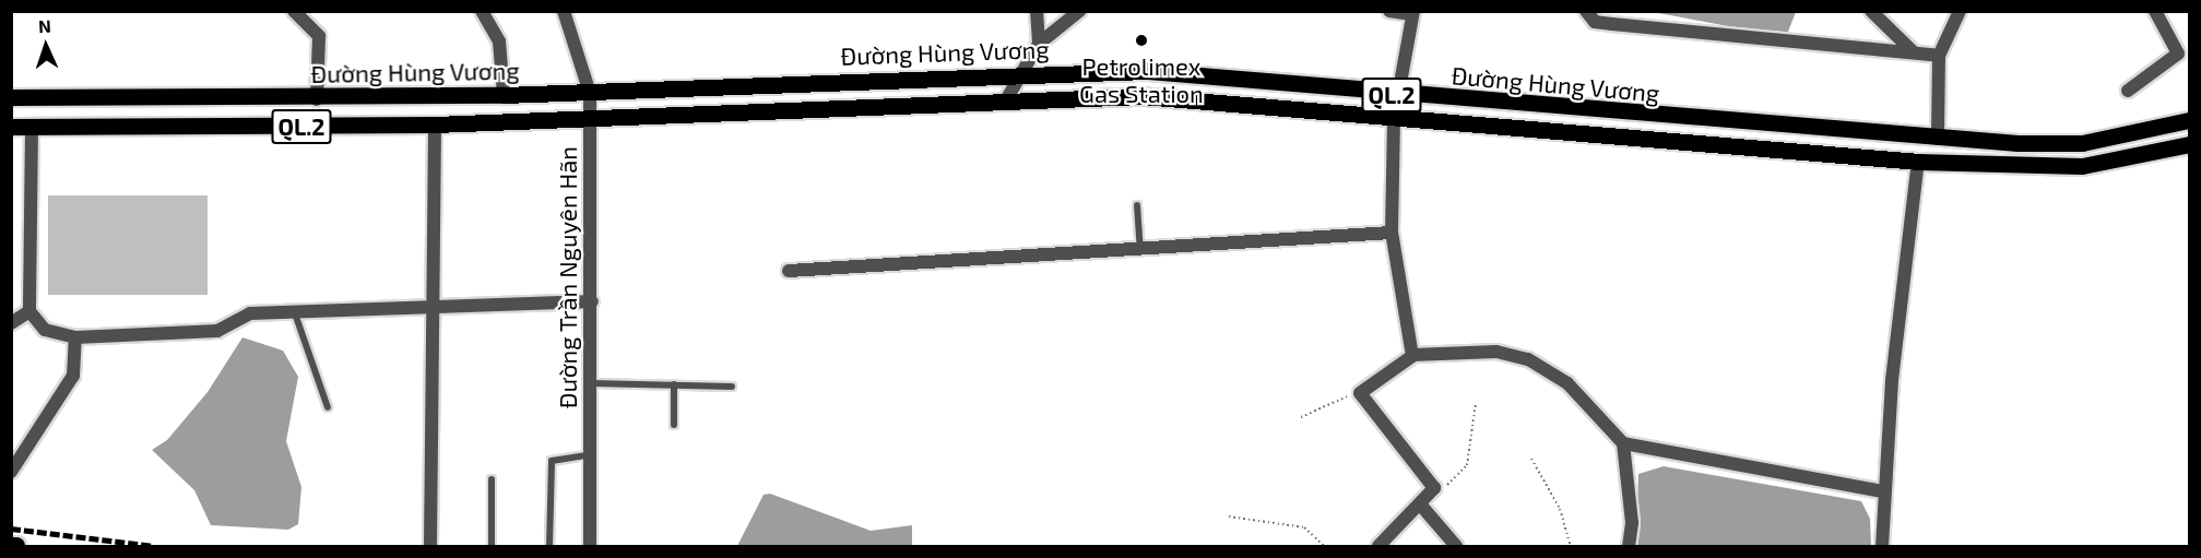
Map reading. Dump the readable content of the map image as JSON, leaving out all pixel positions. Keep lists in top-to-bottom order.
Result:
{
  "streets": {
    "main road": ["Đường Hùng Vương", "QL.2"],
    "street": ["Đường Trần Nguyên Hãn"]
  },
  "crossings": [
    ["Đường Hùng Vương", "Đường Trần Nguyên Hãn"]
  ],
  "places": ["Petrolimex Gas Station"],
  "north": "top"
}
